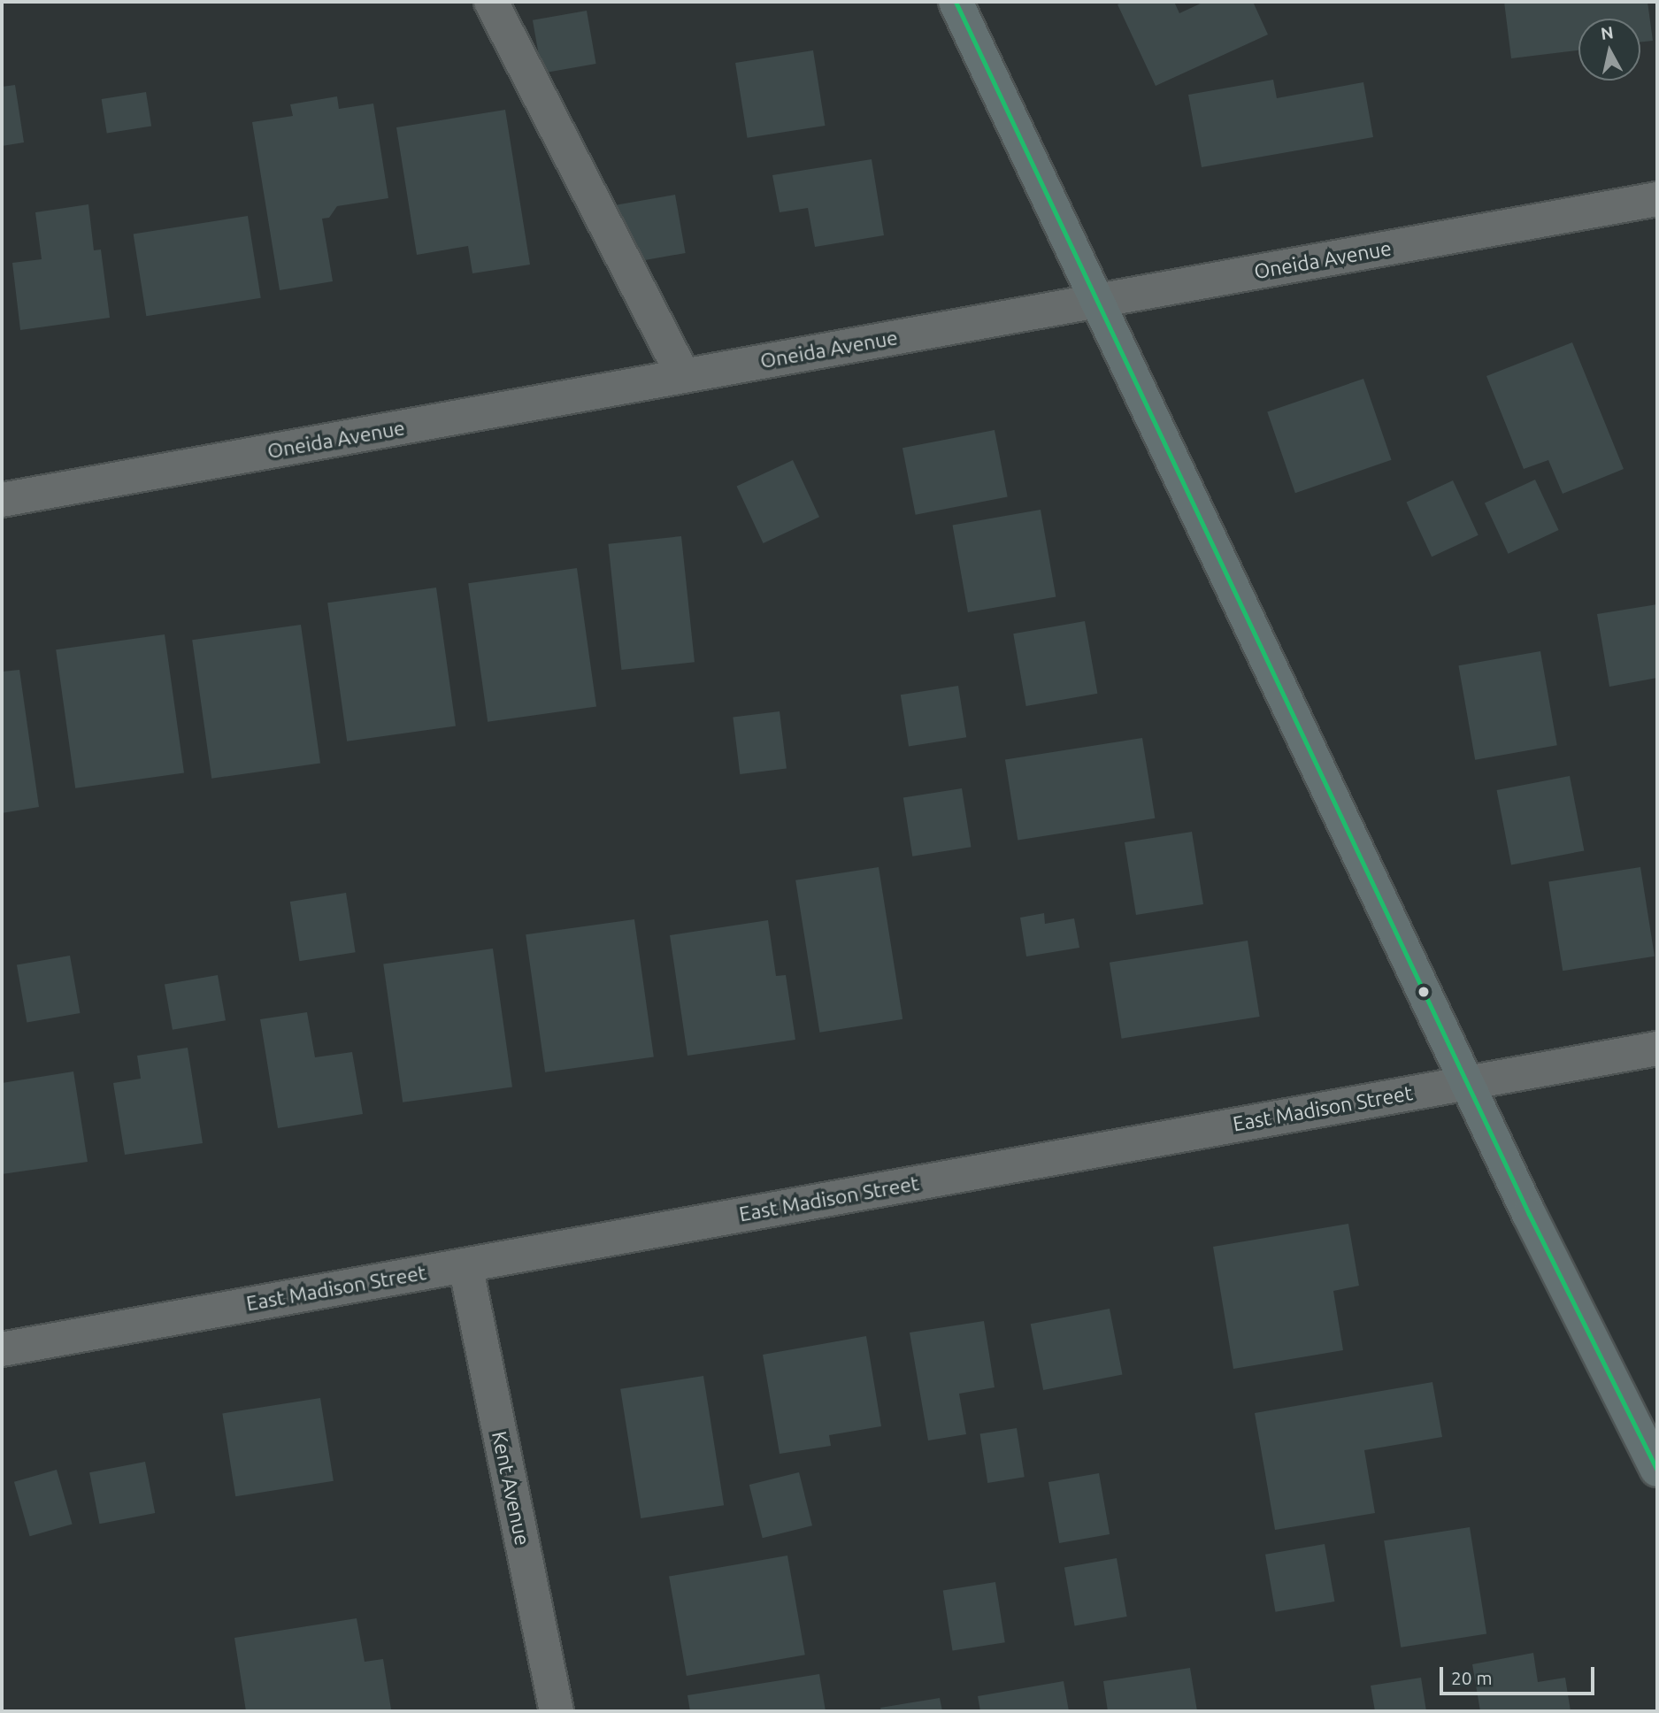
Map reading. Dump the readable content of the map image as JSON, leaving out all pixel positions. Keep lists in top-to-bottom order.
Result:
{
  "streets": {
    "street": ["Oneida Avenue", "East Madison Street", "Kent Avenue"]
  },
  "crossings": [
    ["East Madison Street", "Kent Avenue"]
  ],
  "scale_bar": "20 m",
  "north": "top"
}
